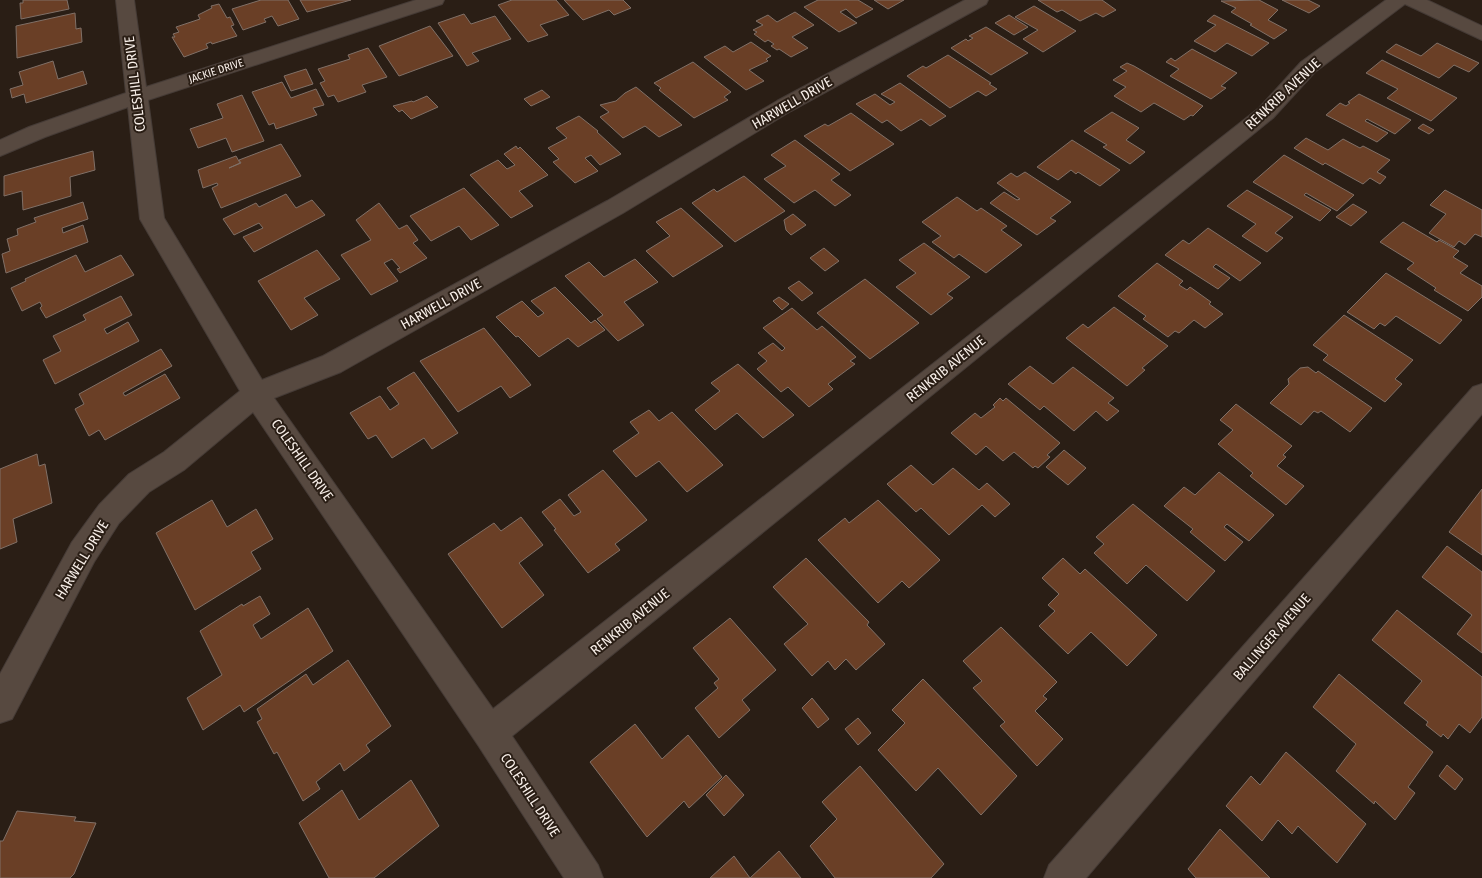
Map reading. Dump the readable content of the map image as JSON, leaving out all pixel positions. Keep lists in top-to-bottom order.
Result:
{
  "streets": {
    "street": [
      "JACKIE DRIVE",
      "COLESHILL DRIVE",
      "RENKRIB AVENUE",
      "HARWELL DRIVE",
      "BALLINGER AVENUE"
    ]
  },
  "crossings": [
    ["JACKIE DRIVE", "COLESHILL DRIVE"],
    ["COLESHILL DRIVE", "RENKRIB AVENUE"],
    ["COLESHILL DRIVE", "HARWELL DRIVE"]
  ]
}
